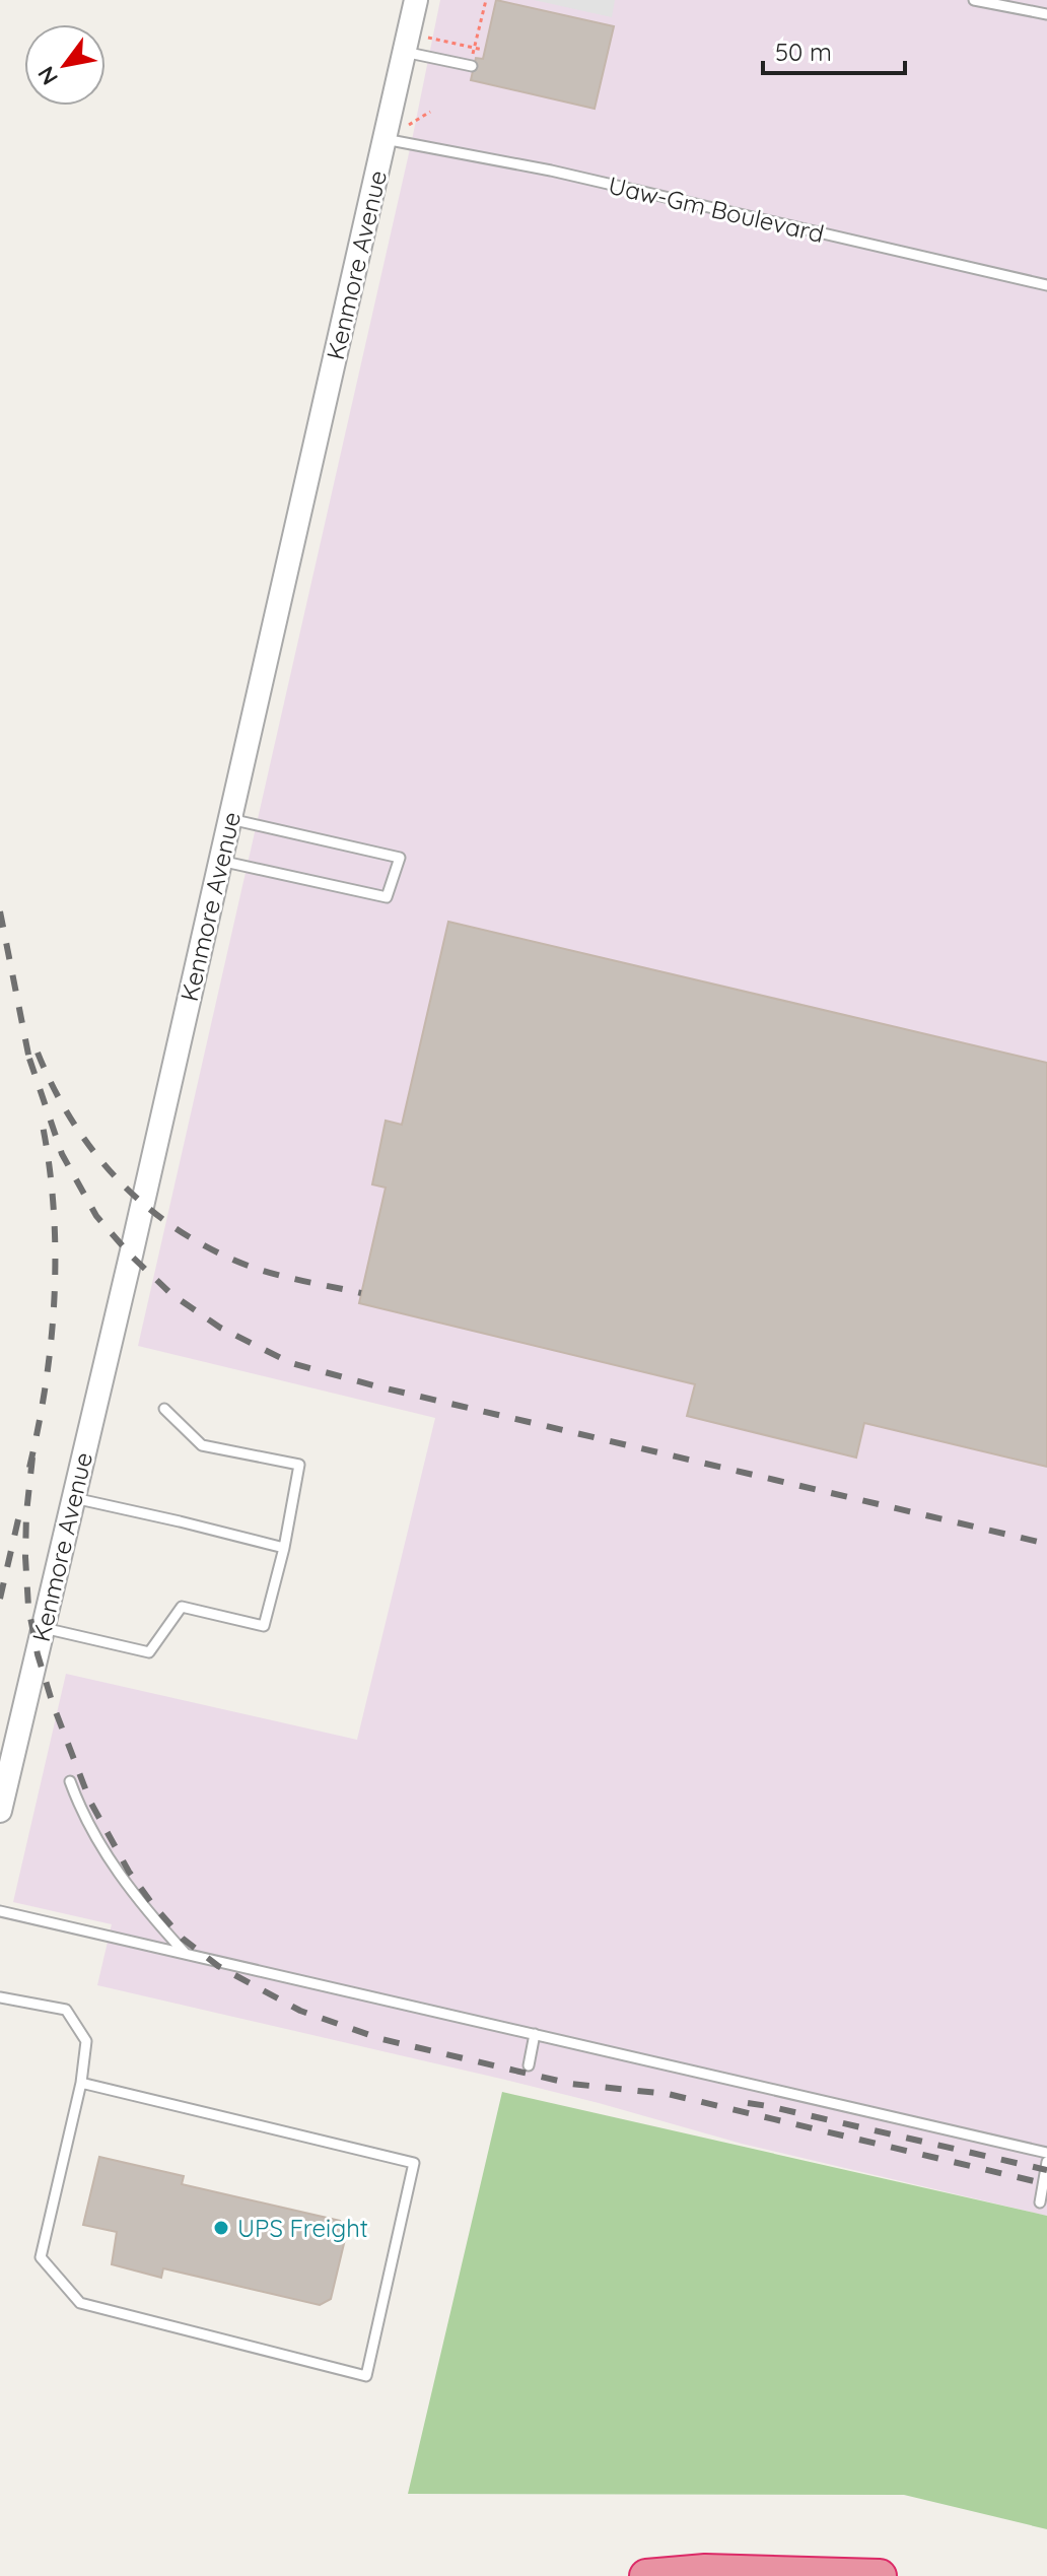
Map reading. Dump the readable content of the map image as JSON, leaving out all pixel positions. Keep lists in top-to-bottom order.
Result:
{
  "streets": {
    "street": ["Kenmore Avenue"],
    "lane": ["Uaw-Gm Boulevard"]
  },
  "crossings": [
    ["Uaw-Gm Boulevard", "Kenmore Avenue"]
  ],
  "places": ["UPS Freight"],
  "scale_bar": "50 m",
  "north": "bottom left"
}
